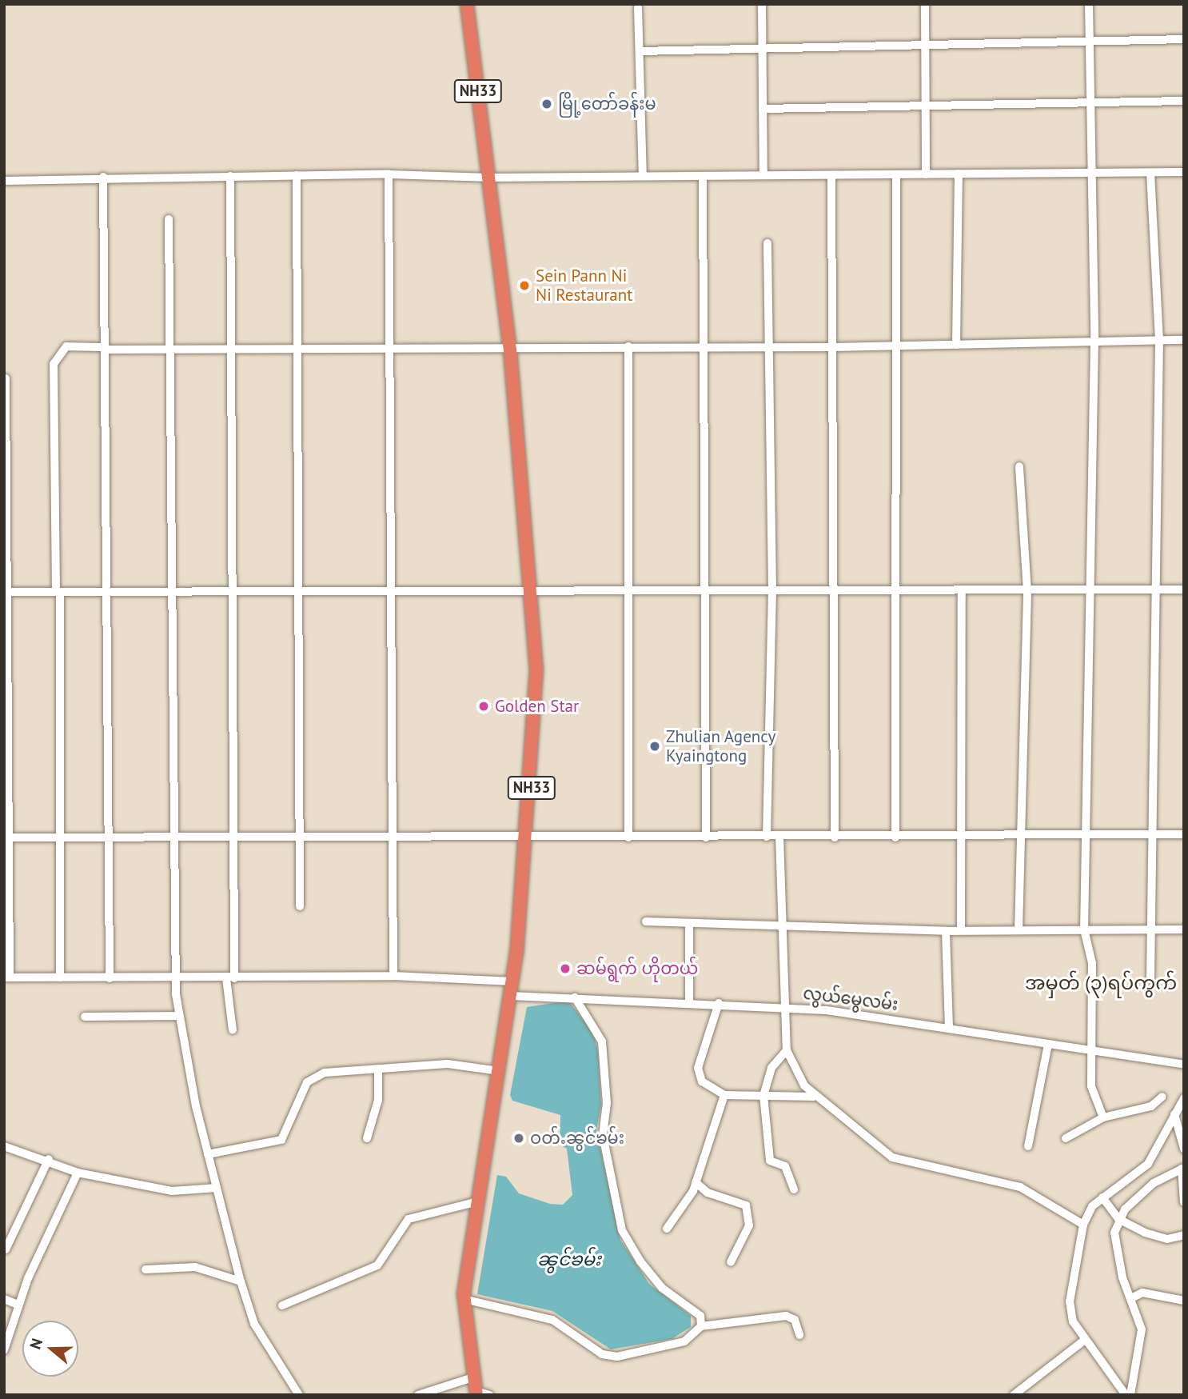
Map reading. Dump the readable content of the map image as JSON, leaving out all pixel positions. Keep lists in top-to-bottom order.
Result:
{
  "streets": {
    "highway": ["NH33"],
    "street": ["လွယ်မွေလမ်း"]
  },
  "crossings": [
    ["NH33", "လွယ်မွေလမ်း"]
  ],
  "districts": ["အမှတ် (၃)ရပ်ကွက်"],
  "water": ["ၼွင်ၶမ်း"],
  "places": [
    "မြို့တော်ခန်းမ",
    "Sein Pann Ni Ni Restaurant",
    "Golden Star",
    "Zhulian Agency Kyaingtong",
    "ဆမ်ရွက် ဟိုတယ်",
    "ဝတ်ႉၼွင်ၶမ်း"
  ],
  "north": "left"
}
